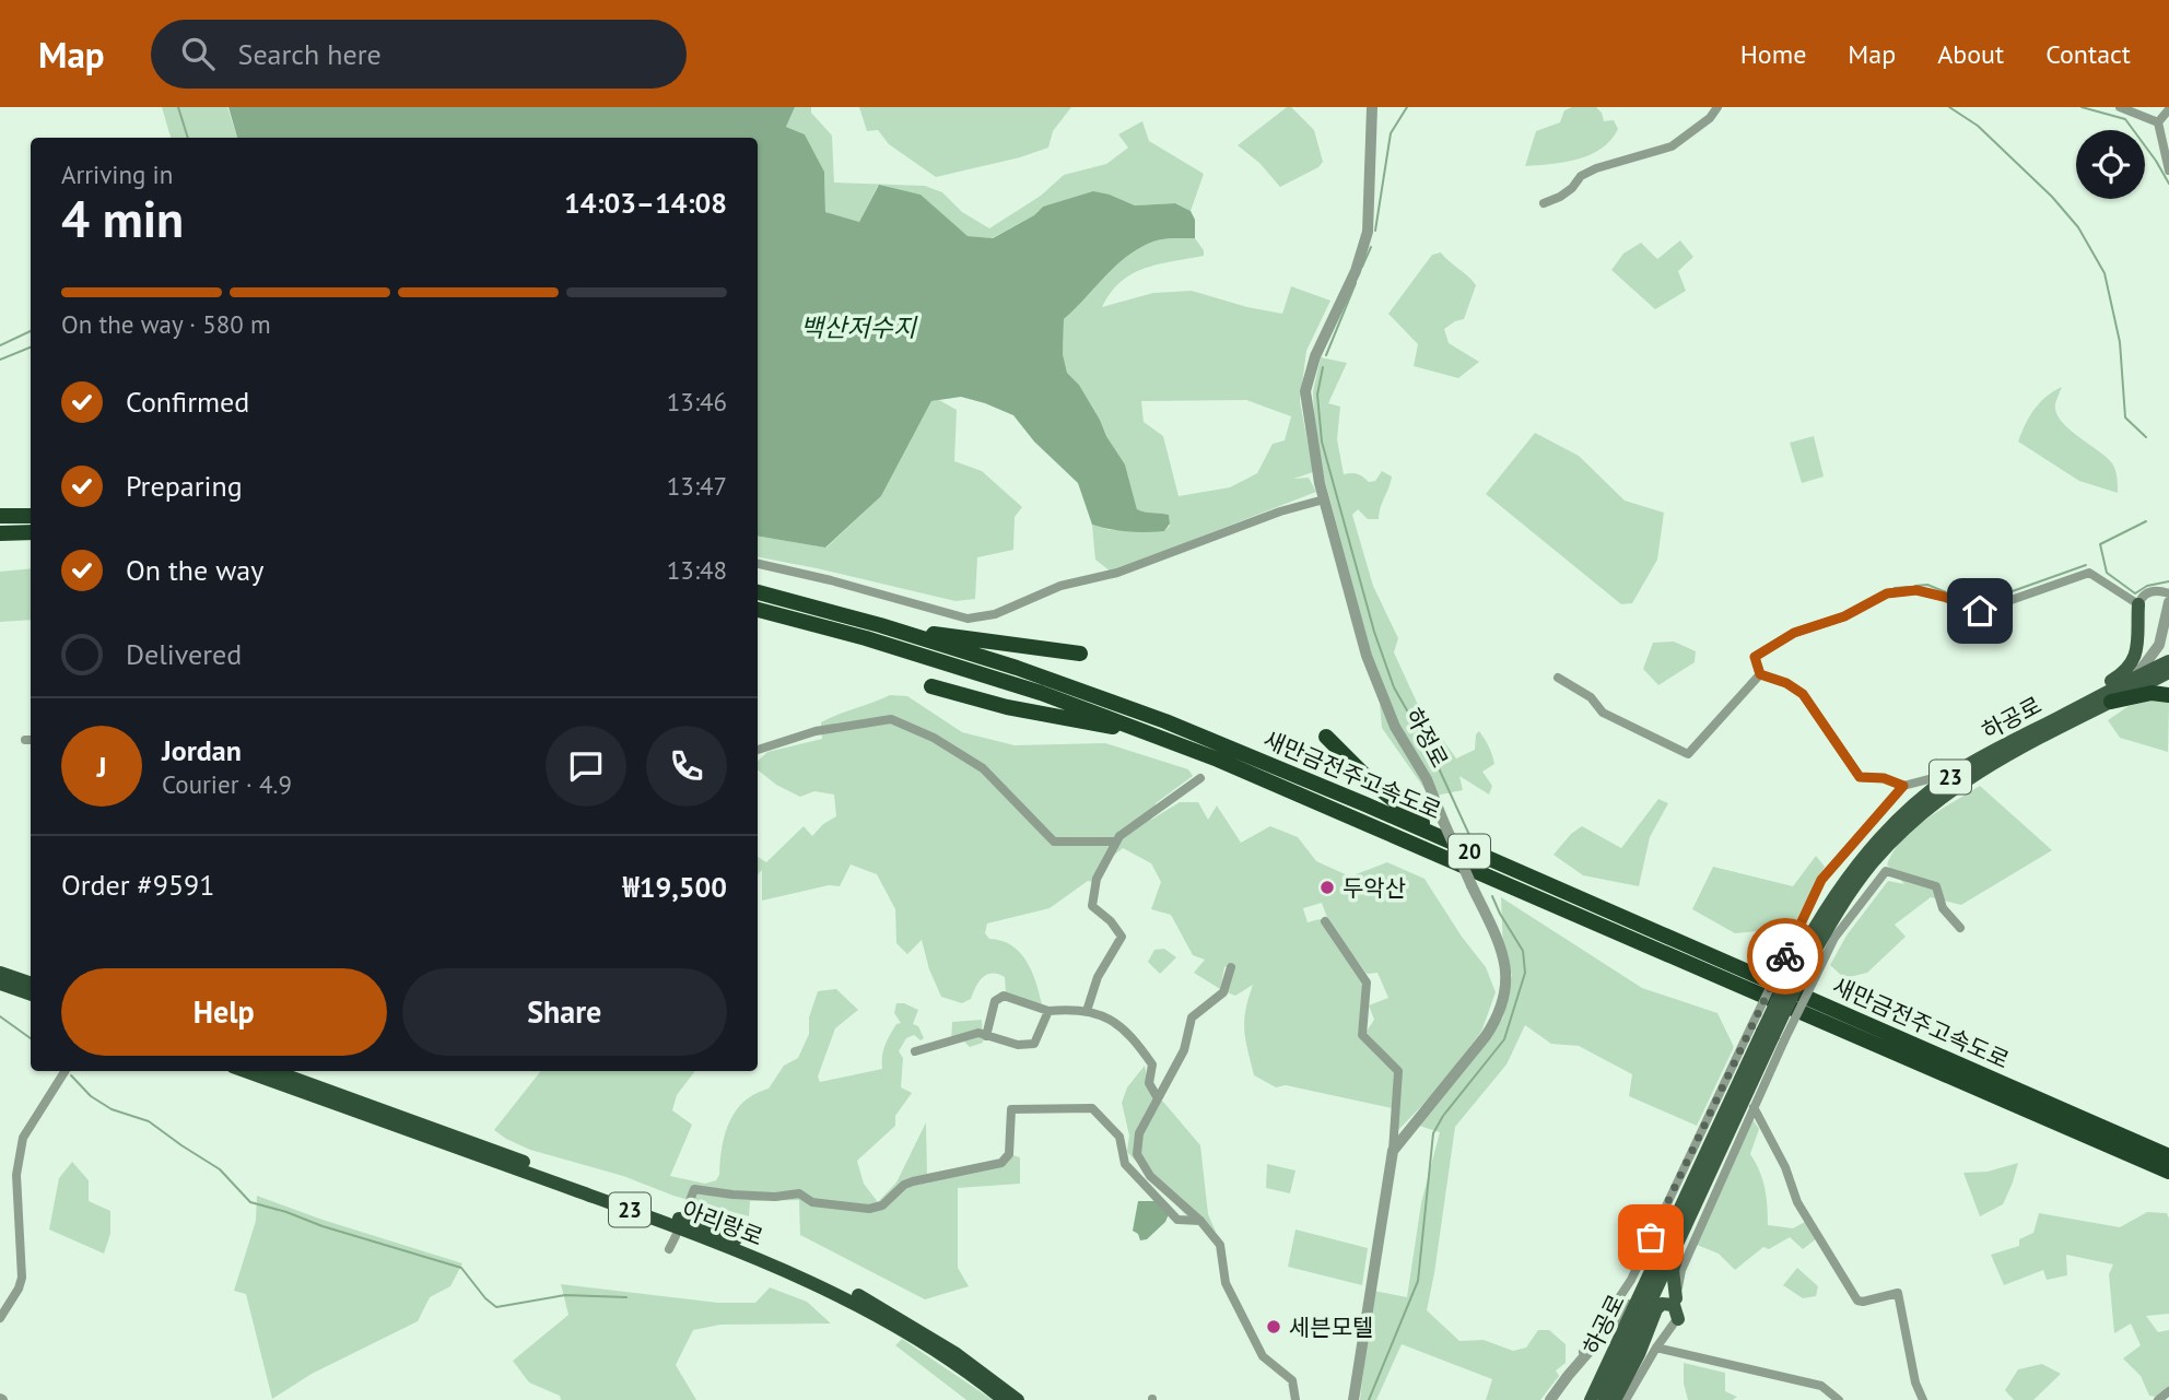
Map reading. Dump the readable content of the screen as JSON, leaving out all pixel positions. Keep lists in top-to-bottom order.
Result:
{
  "streets": {
    "highway": [
      "새만금전주고속도로",
      "23",
      "20",
      "아리랑로"
    ],
    "main road": ["하공로"],
    "street": ["하정로"]
  },
  "water": ["백산저수지"],
  "places": ["두악산", "세븐모텔"],
  "page": {
    "header": "Map",
    "search": "Search here",
    "nav": [
      "Home",
      "Map",
      "About",
      "Contact"
    ],
    "heading": ["4 min", "Arriving in", "14:03–14:08"],
    "panel": [
      "Jordan",
      "Courier · 4.9",
      "Order #9591",
      "₩19,500"
    ],
    "bar": "On the way · 580 m",
    "list": [
      ["Confirmed", "13:46"],
      ["Preparing", "13:47"],
      ["On the way", "13:48"],
      "Delivered"
    ],
    "round": "J",
    "buttons": ["Help", "Share"]
  }
}
